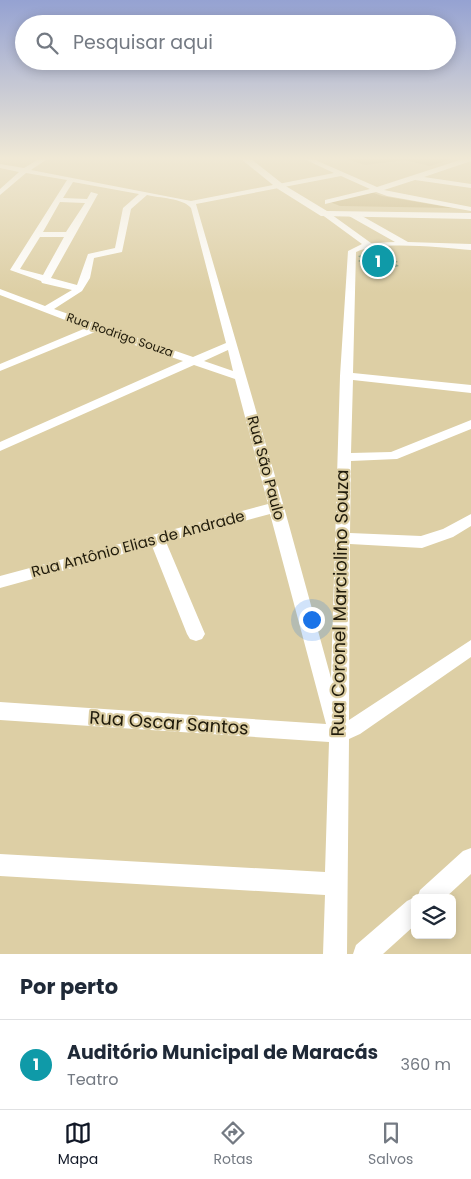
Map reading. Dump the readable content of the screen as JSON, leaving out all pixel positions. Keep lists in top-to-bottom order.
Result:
{
  "streets": {
    "street": [
      "Rua Rodrigo Souza",
      "Rua São Paulo",
      "Rua Antônio Elias de Andrade",
      "Rua Coronel Marciolino Souza",
      "Rua Oscar Santos"
    ]
  },
  "crossings": [
    ["Rua Rodrigo Souza", "Rua São Paulo"],
    ["Rua São Paulo", "Rua Antônio Elias de Andrade"],
    ["Rua São Paulo", "Rua Coronel Marciolino Souza"],
    ["Rua São Paulo", "Rua Oscar Santos"],
    ["Rua Coronel Marciolino Souza", "Rua Oscar Santos"]
  ],
  "page": {
    "search": "Pesquisar aqui",
    "pins": "1",
    "heading": "Por perto",
    "list": [
      {
        "mark": "1",
        "name": "Auditório Municipal de Maracás",
        "note": "Teatro",
        "value": "360 m"
      }
    ],
    "nav": ["Mapa", "Rotas", "Salvos"]
  }
}
